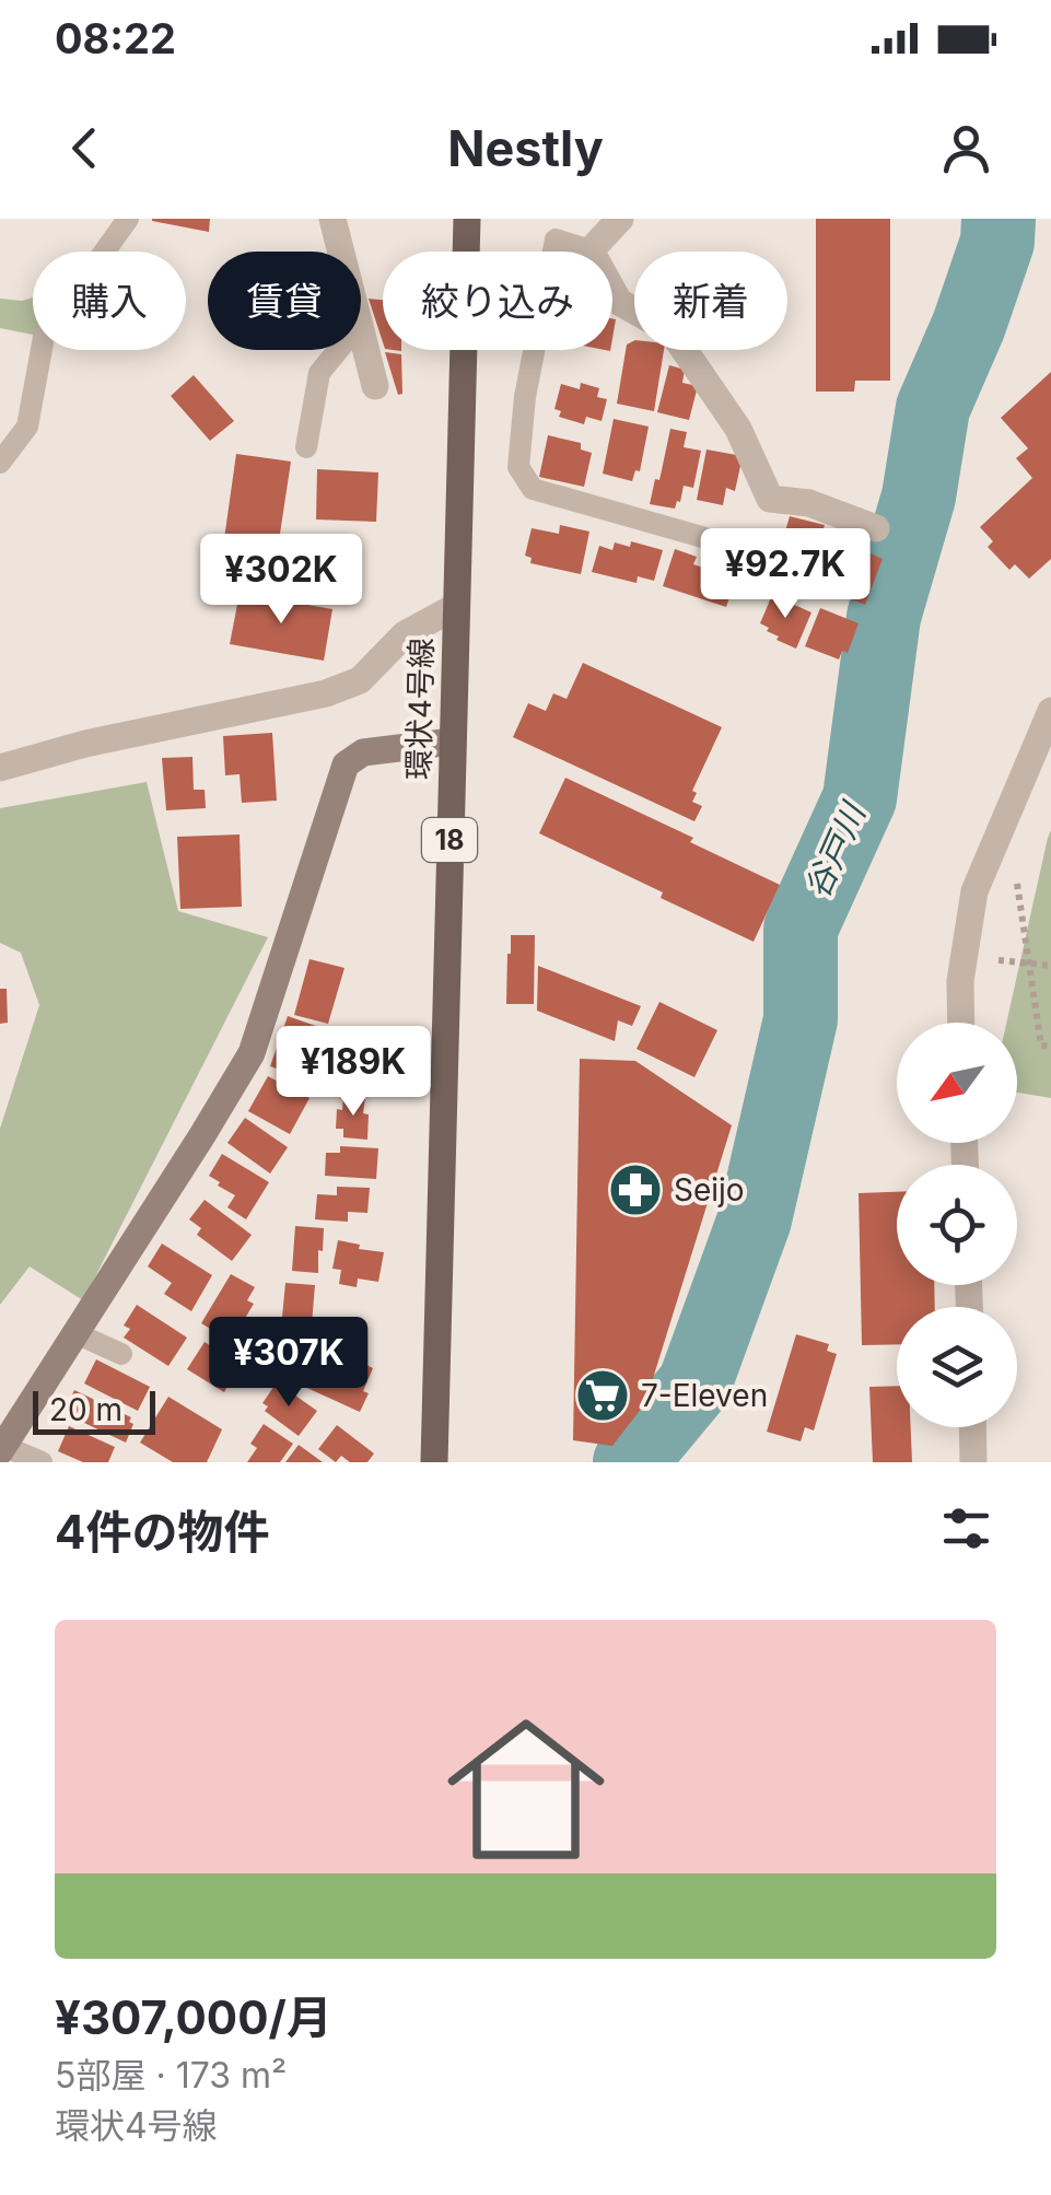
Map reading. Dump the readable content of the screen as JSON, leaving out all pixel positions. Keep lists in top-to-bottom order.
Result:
{
  "streets": {
    "main road": ["環状4号線", "18"]
  },
  "water": ["谷戸川"],
  "places": {
    "pharmacy": ["Seijo"],
    "supermarket": ["7-Eleven"]
  },
  "scale_bar": "20 m",
  "north": "bottom left",
  "page": {
    "status": "08:22",
    "header": "Nestly",
    "chip": [
      "購入",
      "賃貸",
      "絞り込み",
      "新着"
    ],
    "price": [
      "¥92.7K",
      "¥302K",
      "¥189K",
      "¥307K"
    ],
    "scale": "20 m",
    "heading": "4件の物件",
    "list": [
      {
        "name": "¥307,000/月",
        "note": "5部屋 · 173 m² · 環状4号線"
      }
    ]
  }
}
